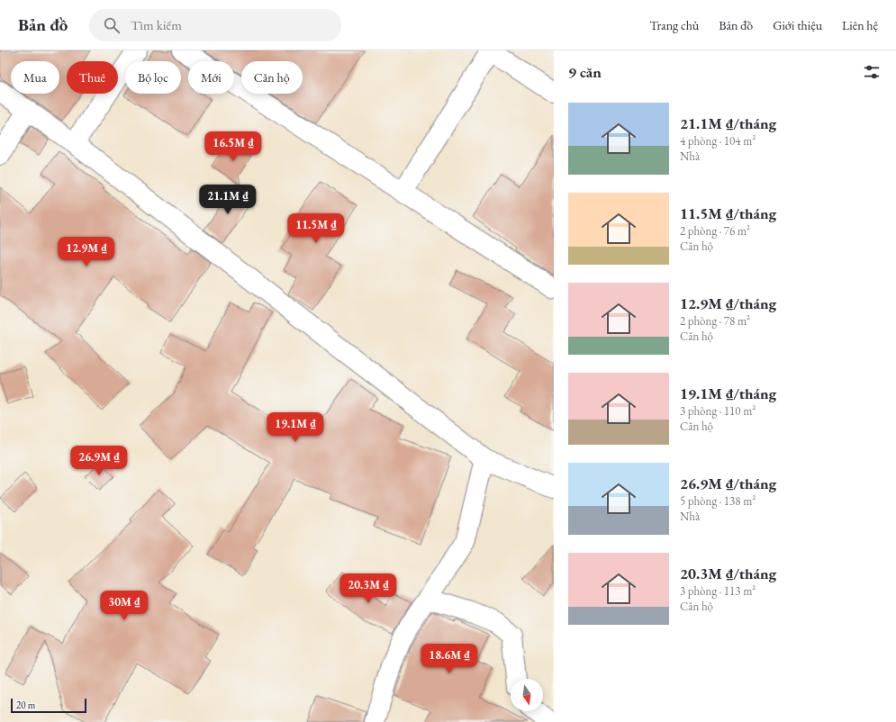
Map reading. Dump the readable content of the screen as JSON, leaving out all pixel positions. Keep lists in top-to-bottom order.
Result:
{
  "scale_bar": "20 m",
  "north": "bottom",
  "page": {
    "header": "Bản đồ",
    "search": "Tìm kiếm",
    "nav": [
      "Trang chủ",
      "Bản đồ",
      "Giới thiệu",
      "Liên hệ"
    ],
    "heading": "9 căn",
    "chip": [
      "Mua",
      "Thuê",
      "Bộ lọc",
      "Mới",
      "Căn hộ"
    ],
    "list": [
      {
        "name": "21.1M ₫/tháng",
        "note": "4 phòng · 104 m² · Nhà"
      },
      {
        "name": "11.5M ₫/tháng",
        "note": "2 phòng · 76 m² · Căn hộ"
      },
      {
        "name": "12.9M ₫/tháng",
        "note": "2 phòng · 78 m² · Căn hộ"
      },
      {
        "name": "19.1M ₫/tháng",
        "note": "3 phòng · 110 m² · Căn hộ"
      },
      {
        "name": "26.9M ₫/tháng",
        "note": "5 phòng · 138 m² · Nhà"
      },
      {
        "name": "20.3M ₫/tháng",
        "note": "3 phòng · 113 m² · Căn hộ"
      }
    ],
    "price": [
      "16.5M ₫",
      "21.1M ₫",
      "11.5M ₫",
      "12.9M ₫",
      "19.1M ₫",
      "26.9M ₫",
      "20.3M ₫",
      "30M ₫",
      "18.6M ₫"
    ],
    "scale": "20 m"
  }
}
